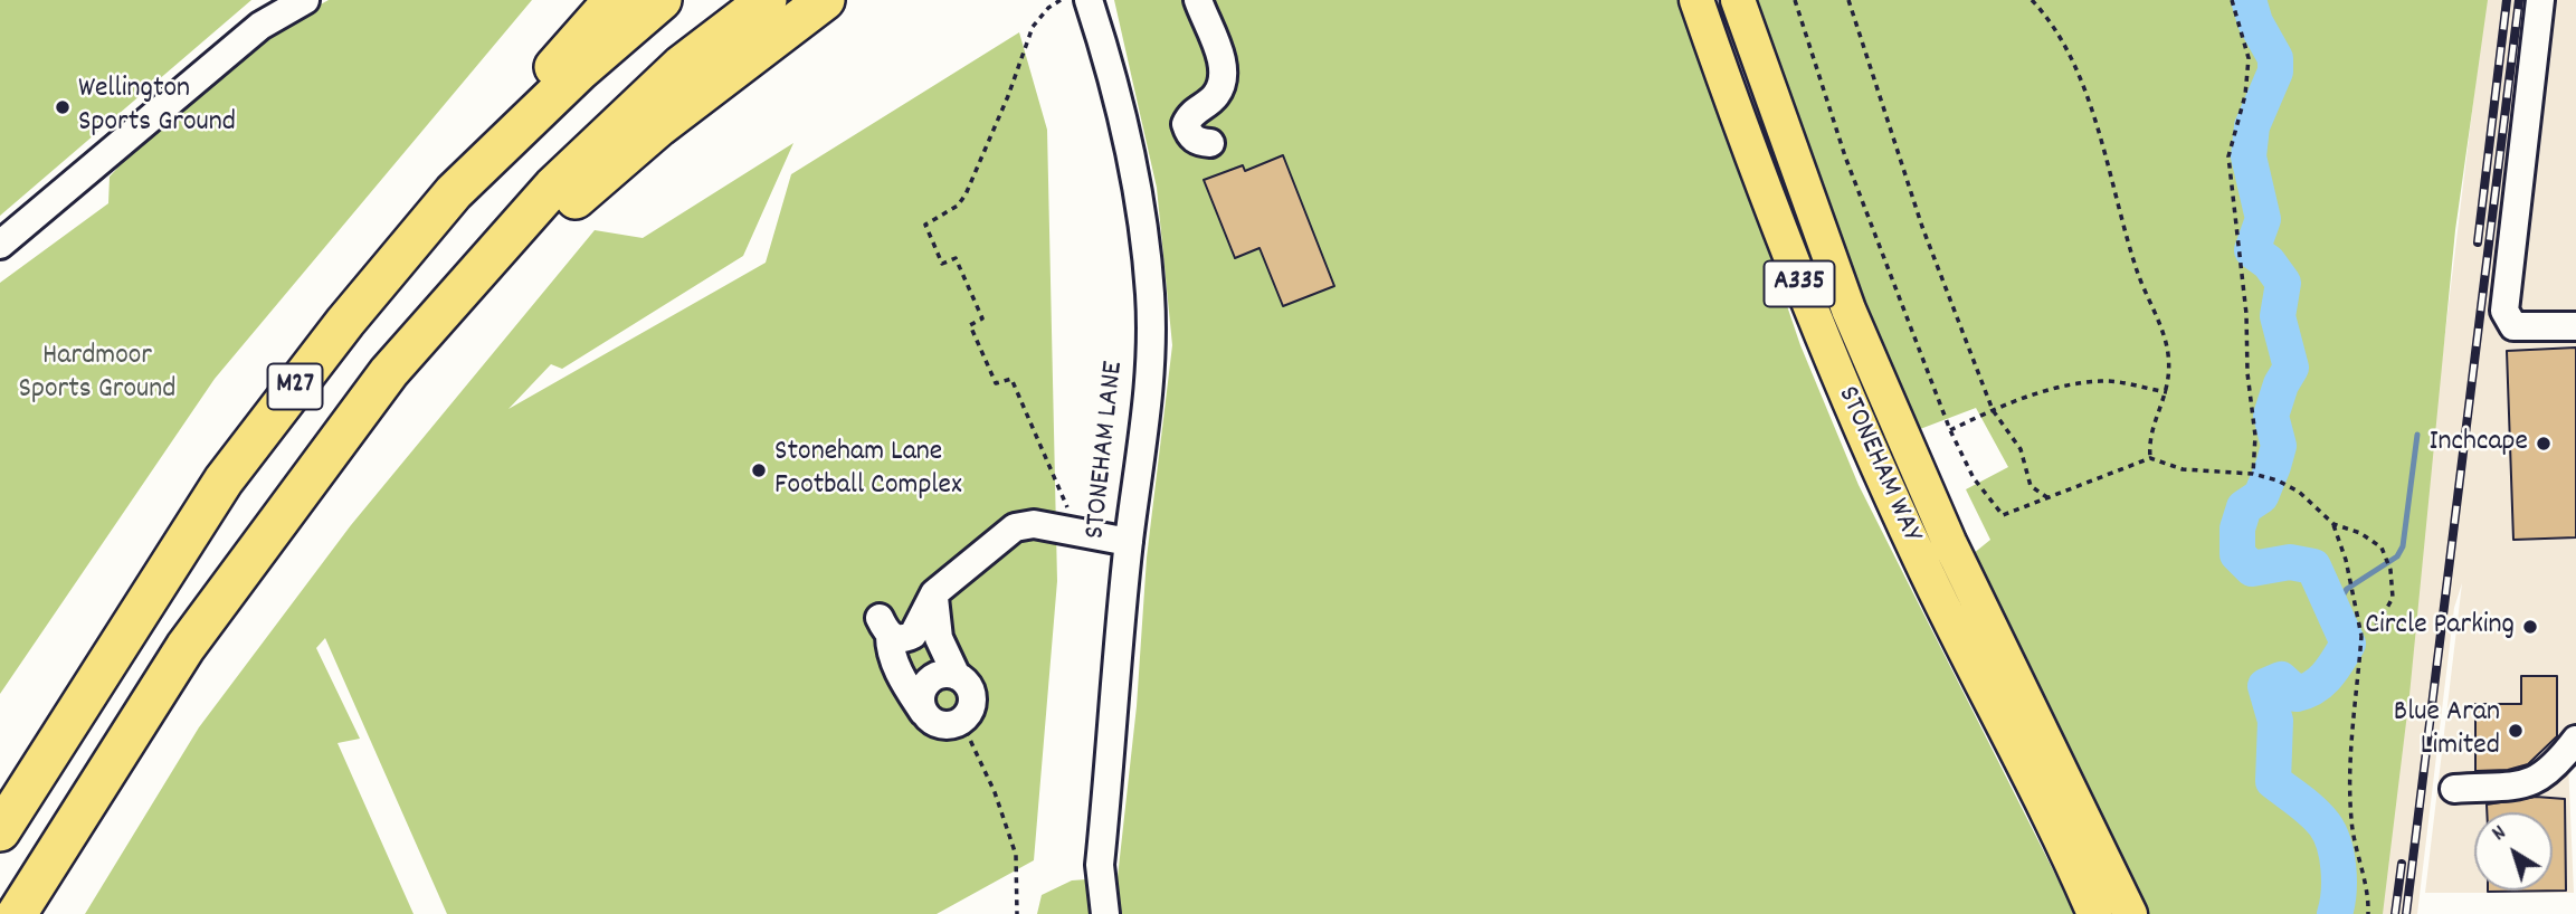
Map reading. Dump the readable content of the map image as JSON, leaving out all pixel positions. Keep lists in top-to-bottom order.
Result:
{
  "streets": {
    "highway": ["M27"],
    "main road": ["A335", "STONEHAM WAY"],
    "street": ["STONEHAM LANE"]
  },
  "parks": ["Hardmoor Sports Ground"],
  "places": [
    "Wellington Sports Ground",
    "Inchcape",
    "Stoneham Lane Football Complex",
    "Circle Parking",
    "Blue Aran Limited"
  ],
  "north": "top left"
}
